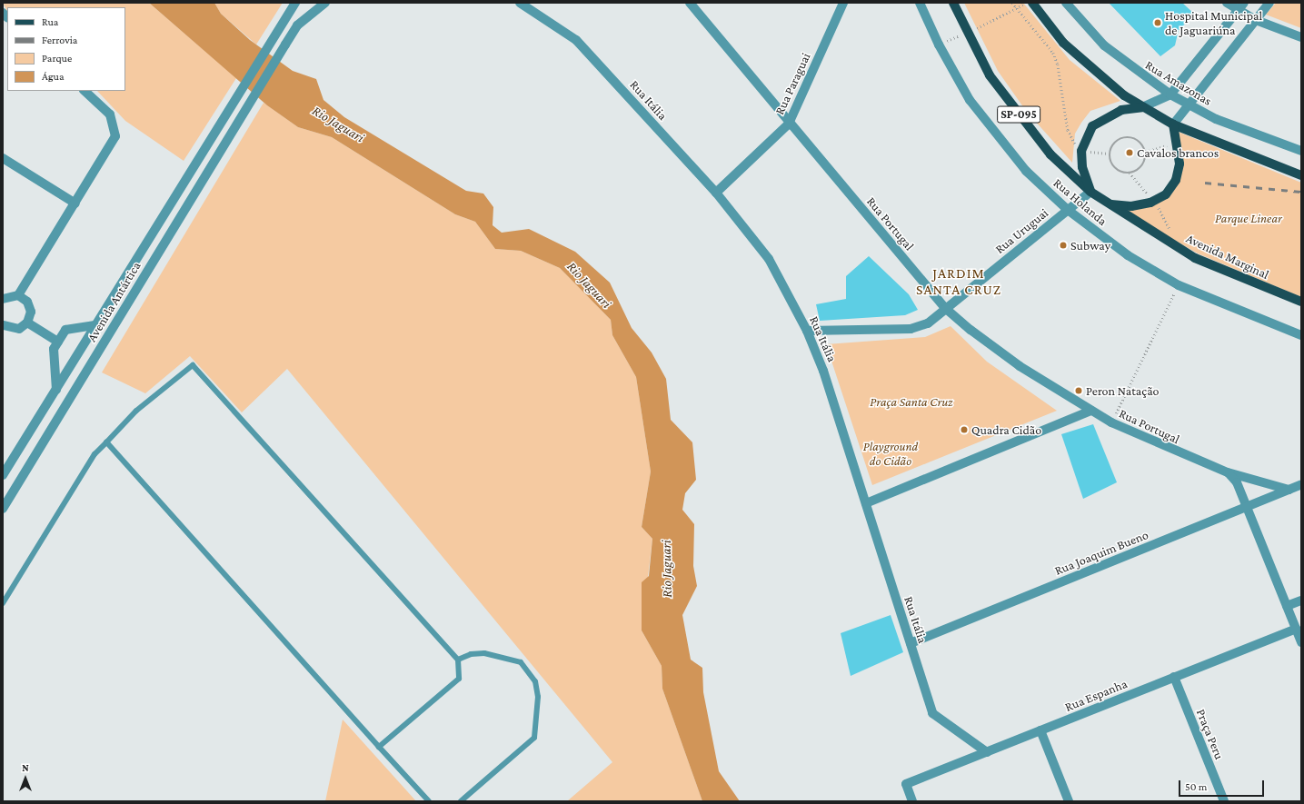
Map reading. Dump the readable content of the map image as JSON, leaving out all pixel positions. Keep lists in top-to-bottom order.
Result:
{
  "streets": {
    "main road": ["SP-095", "Avenida Marginal"],
    "street": [
      "Rua Amazonas",
      "Rua Paraguai",
      "Rua Itália",
      "Rua Holanda",
      "Rua Portugal",
      "Rua Uruguai",
      "Avenida Antártica",
      "Rua Joaquim Bueno",
      "Rua Espanha",
      "Praça Peru"
    ]
  },
  "crossings": [
    ["Rua Paraguai", "Rua Itália"],
    ["Rua Paraguai", "Rua Portugal"],
    ["Rua Itália", "Rua Uruguai"],
    ["Rua Itália", "Rua Joaquim Bueno"],
    ["Rua Itália", "Rua Espanha"],
    ["SP-095", "Rua Uruguai"],
    ["SP-095", "Avenida Marginal"],
    ["Rua Holanda", "Rua Uruguai"],
    ["Rua Portugal", "Rua Uruguai"],
    ["Rua Portugal", "Rua Joaquim Bueno"],
    ["Rua Espanha", "Praça Peru"]
  ],
  "districts": ["JARDIM SANTA CRUZ"],
  "water": ["Rio Jaguari"],
  "parks": ["Parque Linear", "Praça Santa Cruz", "Playground do Cidão"],
  "places": [
    "Hospital Municipal de Jaguariúna",
    "Cavalos brancos",
    "Subway",
    "Peron Natação",
    "Quadra Cidão"
  ],
  "legend": [
    "Rua",
    "Ferrovia",
    "Parque",
    "Água"
  ],
  "scale_bar": "50 m",
  "north": "top"
}
